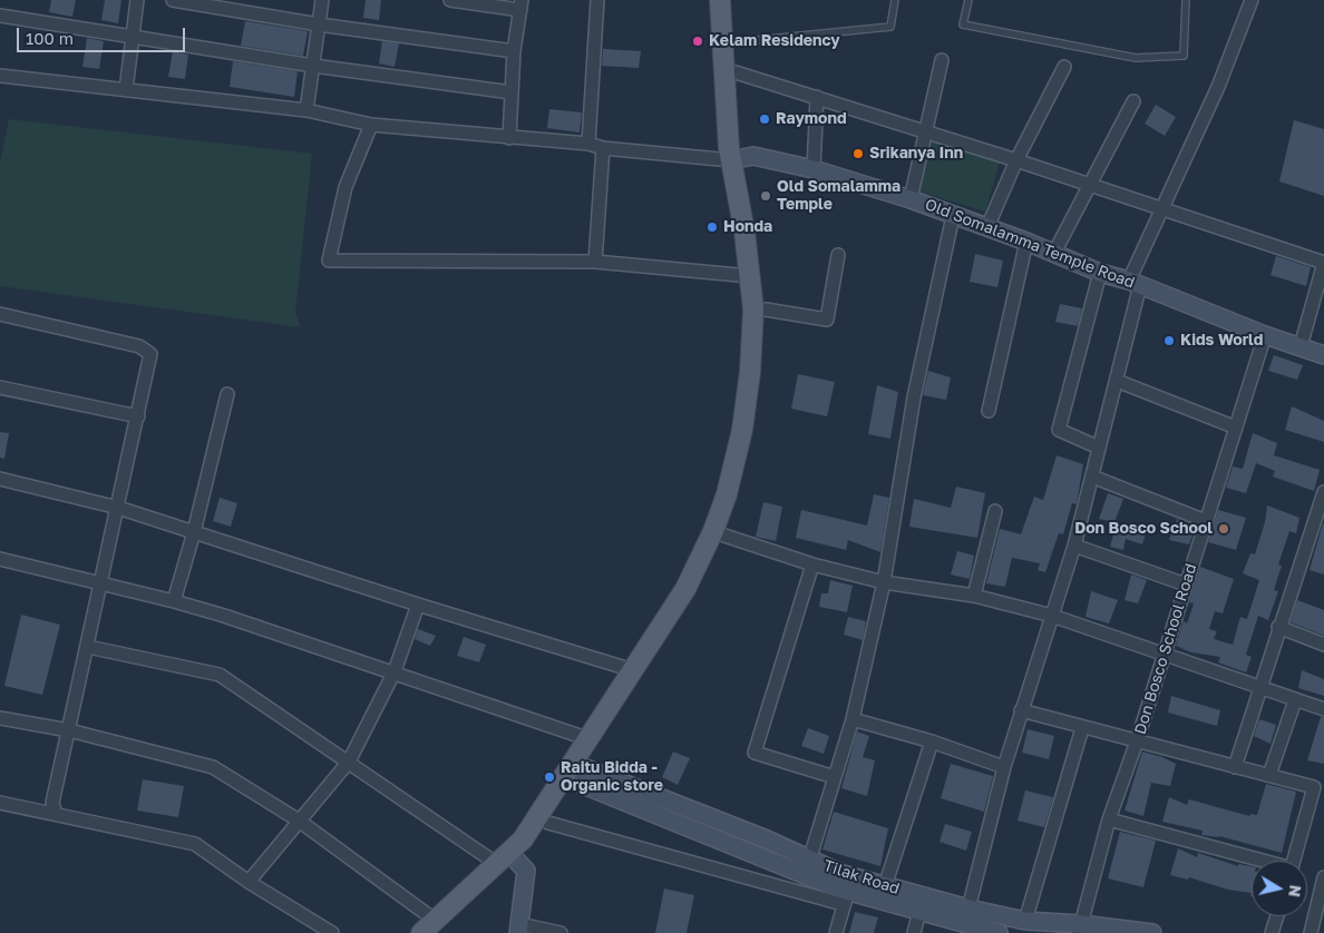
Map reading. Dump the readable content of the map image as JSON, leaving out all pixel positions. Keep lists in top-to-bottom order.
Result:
{
  "streets": {
    "street": ["Old Somalamma Temple Road", "Don Bosco School Road", "Tilak Road"]
  },
  "crossings": [
    ["Old Somalamma Temple Road", "Don Bosco School Road"],
    ["Don Bosco School Road", "Tilak Road"]
  ],
  "places": [
    "Kelam Residency",
    "Raymond",
    "Srikanya Inn",
    "Old Somalamma Temple",
    "Honda",
    "Kids World",
    "Don Bosco School",
    "Raitu Bidda - Organic store"
  ],
  "scale_bar": "100 m",
  "north": "right"
}
